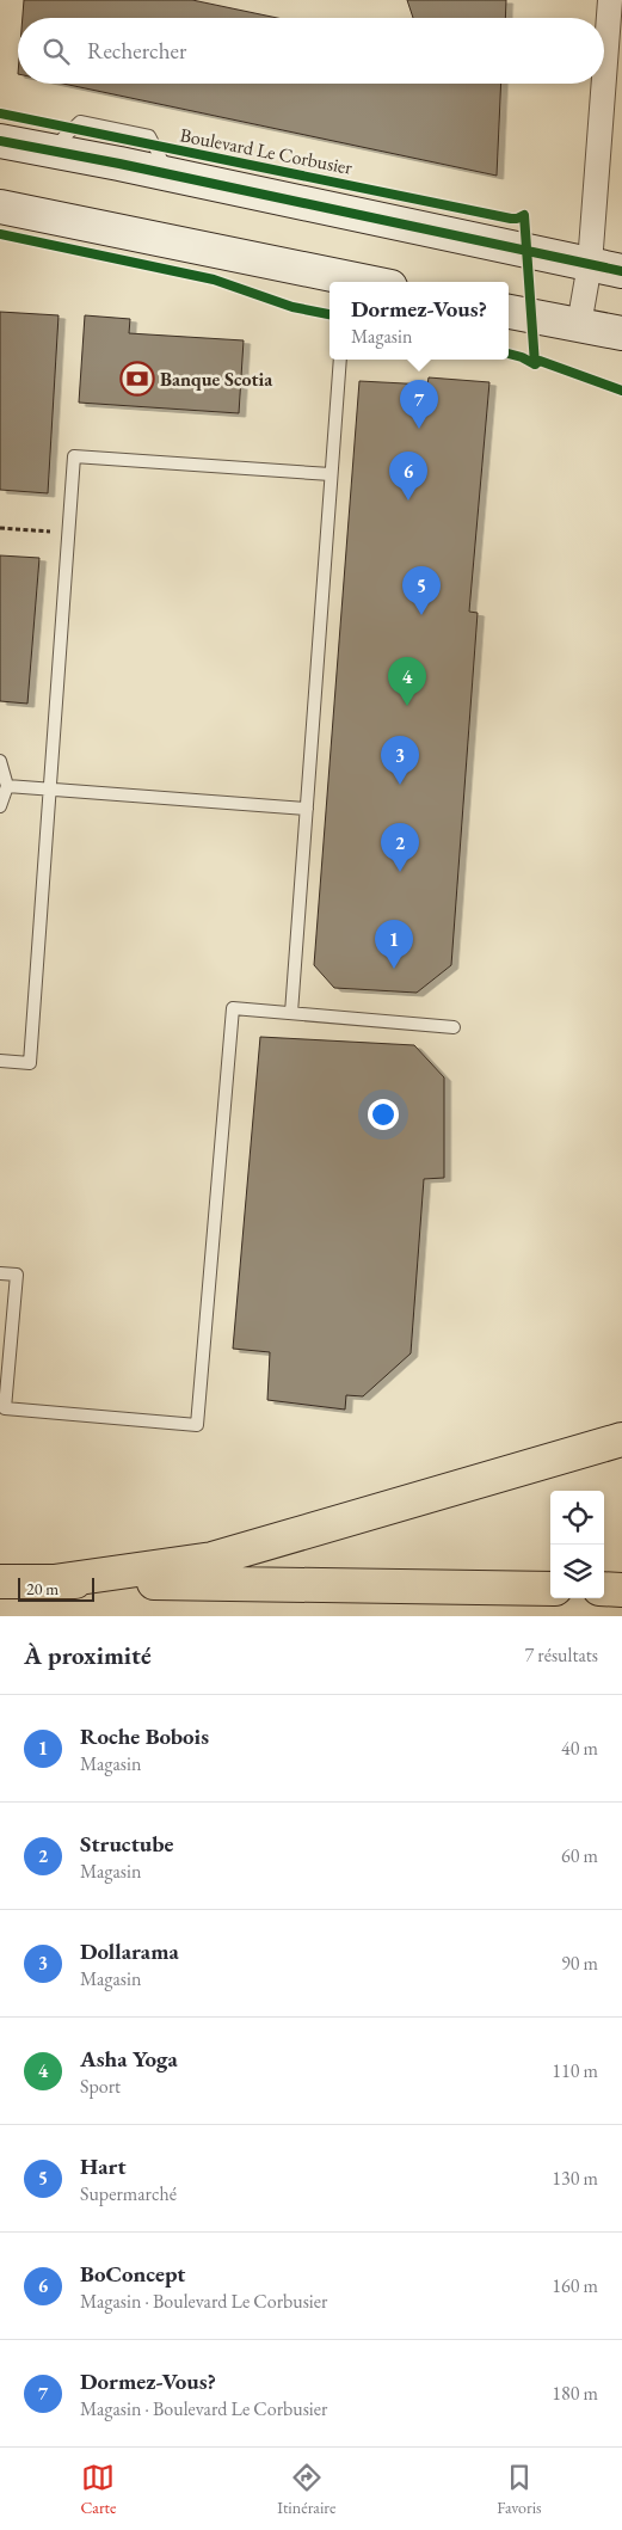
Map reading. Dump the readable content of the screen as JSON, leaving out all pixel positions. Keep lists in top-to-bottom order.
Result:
{
  "streets": {
    "cycle path": ["Boulevard Le Corbusier"]
  },
  "places": {
    "bank": ["Banque Scotia"]
  },
  "scale_bar": "20 m",
  "page": {
    "search": "Rechercher",
    "popup": ["Dormez-Vous?", "Magasin"],
    "pins": [
      "7",
      "6",
      "5",
      "4",
      "3",
      "2",
      "1"
    ],
    "scale": "20 m",
    "heading": ["À proximité", "7 résultats"],
    "list": [
      {
        "mark": "1",
        "name": "Roche Bobois",
        "note": "Magasin",
        "value": "40 m"
      },
      {
        "mark": "2",
        "name": "Structube",
        "note": "Magasin",
        "value": "60 m"
      },
      {
        "mark": "3",
        "name": "Dollarama",
        "note": "Magasin",
        "value": "90 m"
      },
      {
        "mark": "4",
        "name": "Asha Yoga",
        "note": "Sport",
        "value": "110 m"
      },
      {
        "mark": "5",
        "name": "Hart",
        "note": "Supermarché",
        "value": "130 m"
      },
      {
        "mark": "6",
        "name": "BoConcept",
        "note": "Magasin · Boulevard Le Corbusier",
        "value": "160 m"
      },
      {
        "mark": "7",
        "name": "Dormez-Vous?",
        "note": "Magasin · Boulevard Le Corbusier",
        "value": "180 m"
      }
    ],
    "nav": ["Carte", "Itinéraire", "Favoris"]
  }
}
